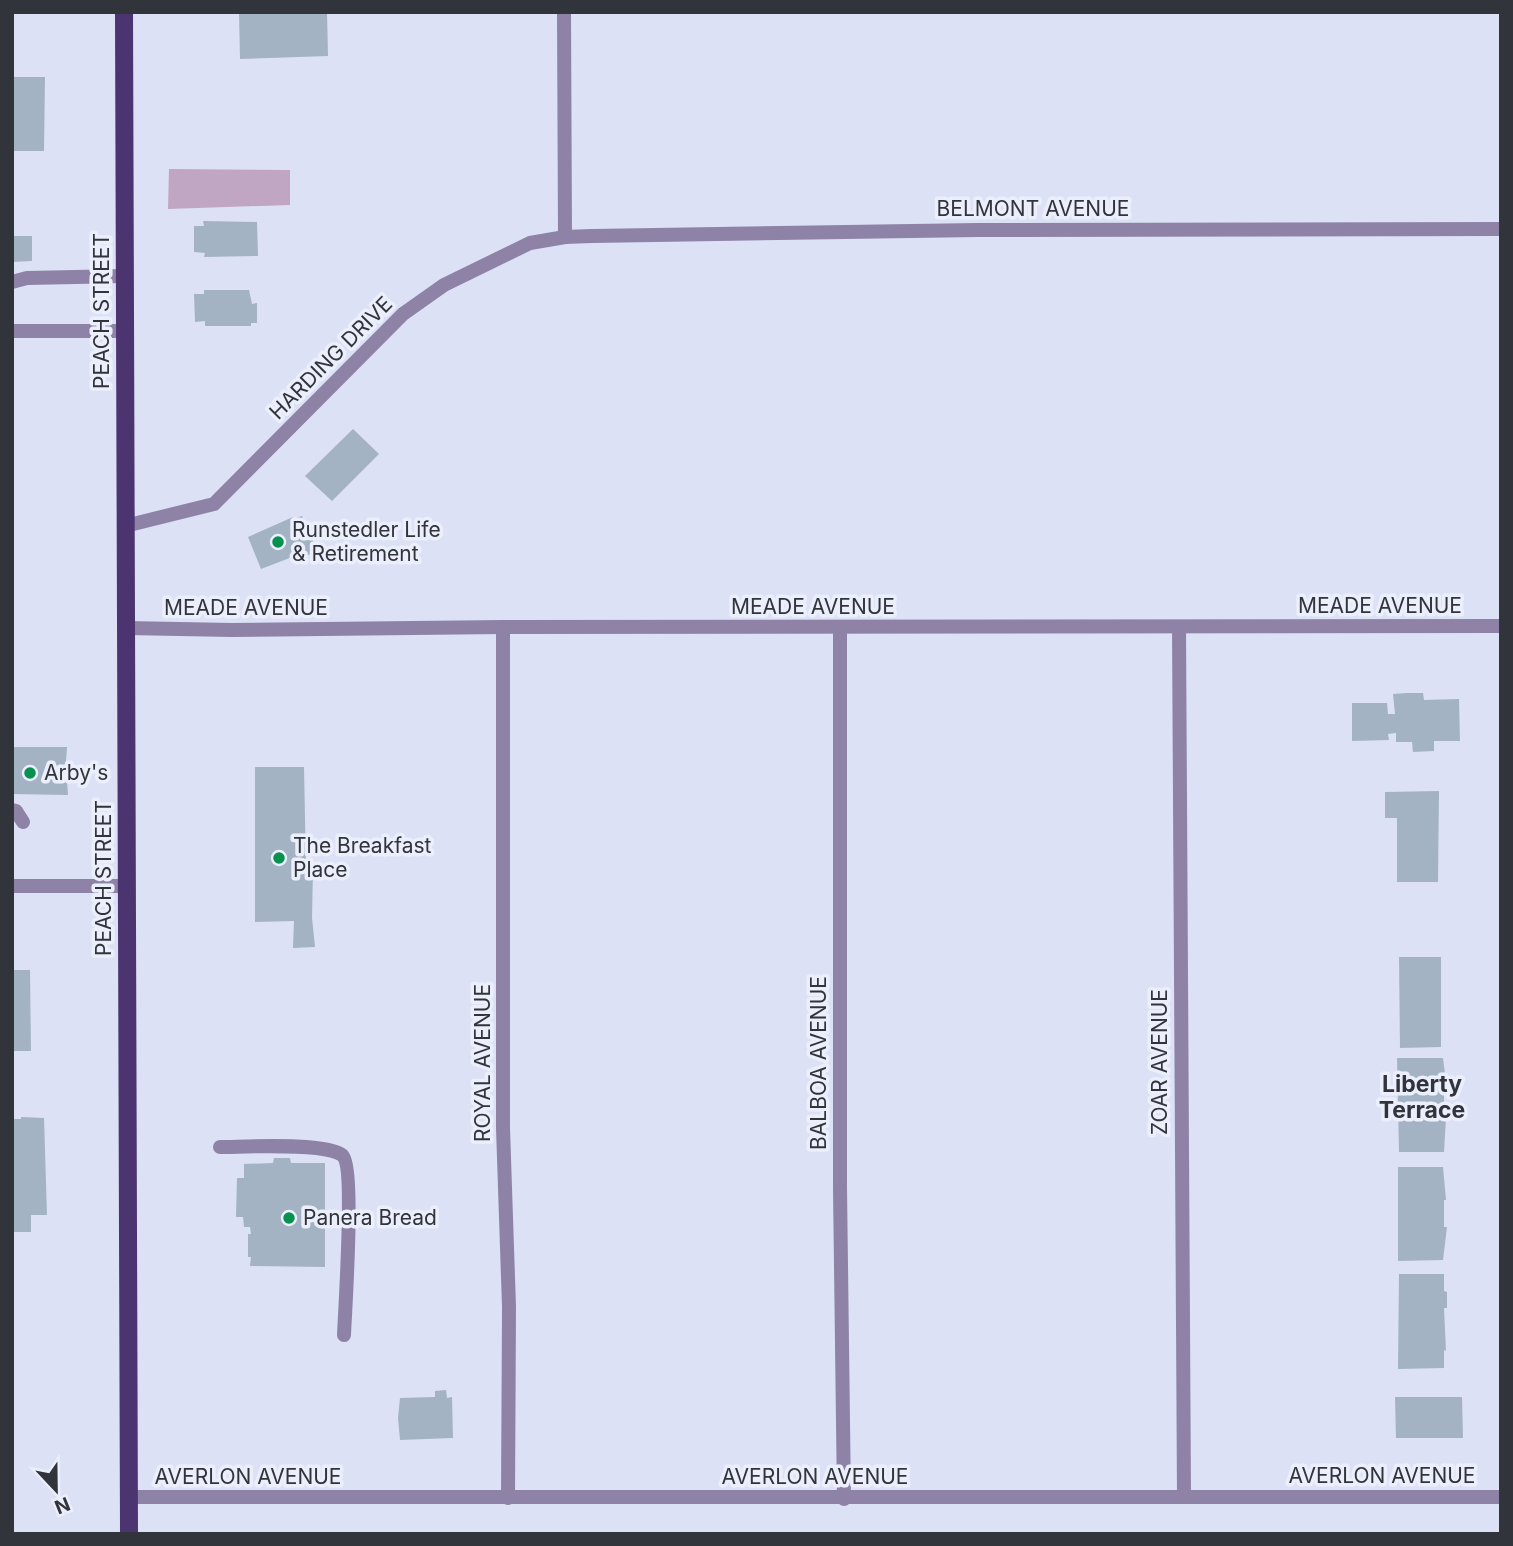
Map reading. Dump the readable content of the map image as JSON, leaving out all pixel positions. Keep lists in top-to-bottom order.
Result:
{
  "streets": {
    "main road": ["PEACH STREET"],
    "street": [
      "BELMONT AVENUE",
      "HARDING DRIVE",
      "MEADE AVENUE",
      "ZOAR AVENUE",
      "ROYAL AVENUE",
      "BALBOA AVENUE",
      "AVERLON AVENUE"
    ]
  },
  "crossings": [
    ["BELMONT AVENUE", "HARDING DRIVE"],
    ["PEACH STREET", "HARDING DRIVE"],
    ["PEACH STREET", "MEADE AVENUE"],
    ["PEACH STREET", "AVERLON AVENUE"],
    ["MEADE AVENUE", "ZOAR AVENUE"],
    ["MEADE AVENUE", "ROYAL AVENUE"],
    ["MEADE AVENUE", "BALBOA AVENUE"],
    ["ZOAR AVENUE", "AVERLON AVENUE"],
    ["ROYAL AVENUE", "AVERLON AVENUE"],
    ["BALBOA AVENUE", "AVERLON AVENUE"]
  ],
  "districts": ["Liberty Terrace"],
  "places": [
    "Runstedler Life & Retirement",
    "Arby's",
    "The Breakfast Place",
    "Panera Bread"
  ],
  "north": "bottom"
}
